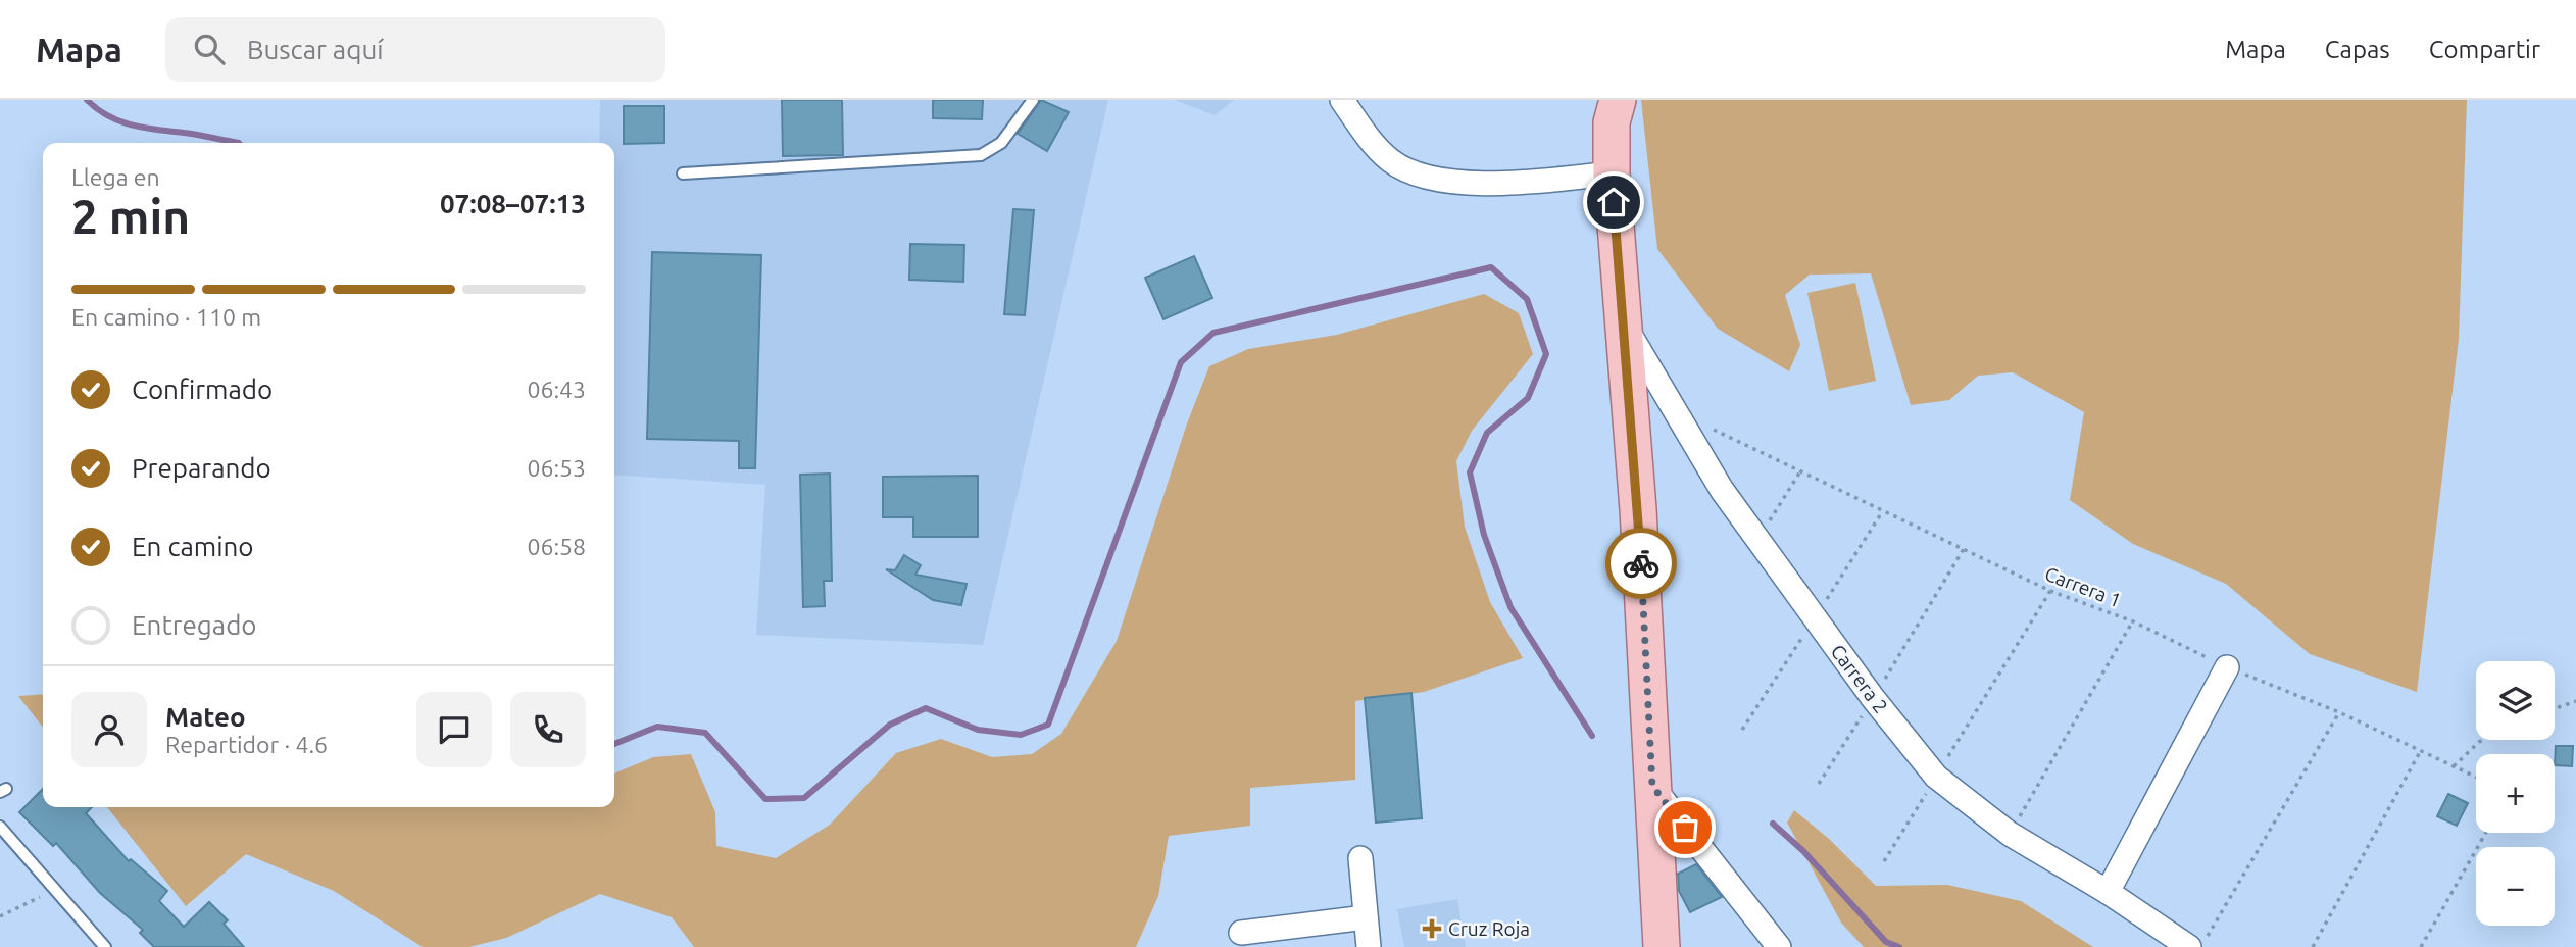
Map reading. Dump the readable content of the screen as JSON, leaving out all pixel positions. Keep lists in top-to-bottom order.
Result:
{
  "streets": {
    "street": ["Carrera 2"],
    "path": ["Carrera 1"]
  },
  "crossings": [
    ["Carrera 1", "Carrera 2"]
  ],
  "places": {
    "health": ["Cruz Roja"]
  },
  "page": {
    "header": "Mapa",
    "search": "Buscar aquí",
    "nav": ["Mapa", "Capas", "Compartir"],
    "heading": ["2 min", "Llega en", "07:08–07:13"],
    "panel": ["Mateo", "Repartidor · 4.6"],
    "bar": "En camino · 110 m",
    "list": [
      ["Confirmado", "06:43"],
      ["Preparando", "06:53"],
      ["En camino", "06:58"],
      "Entregado"
    ],
    "map_buttons": ["+", "−"]
  }
}
